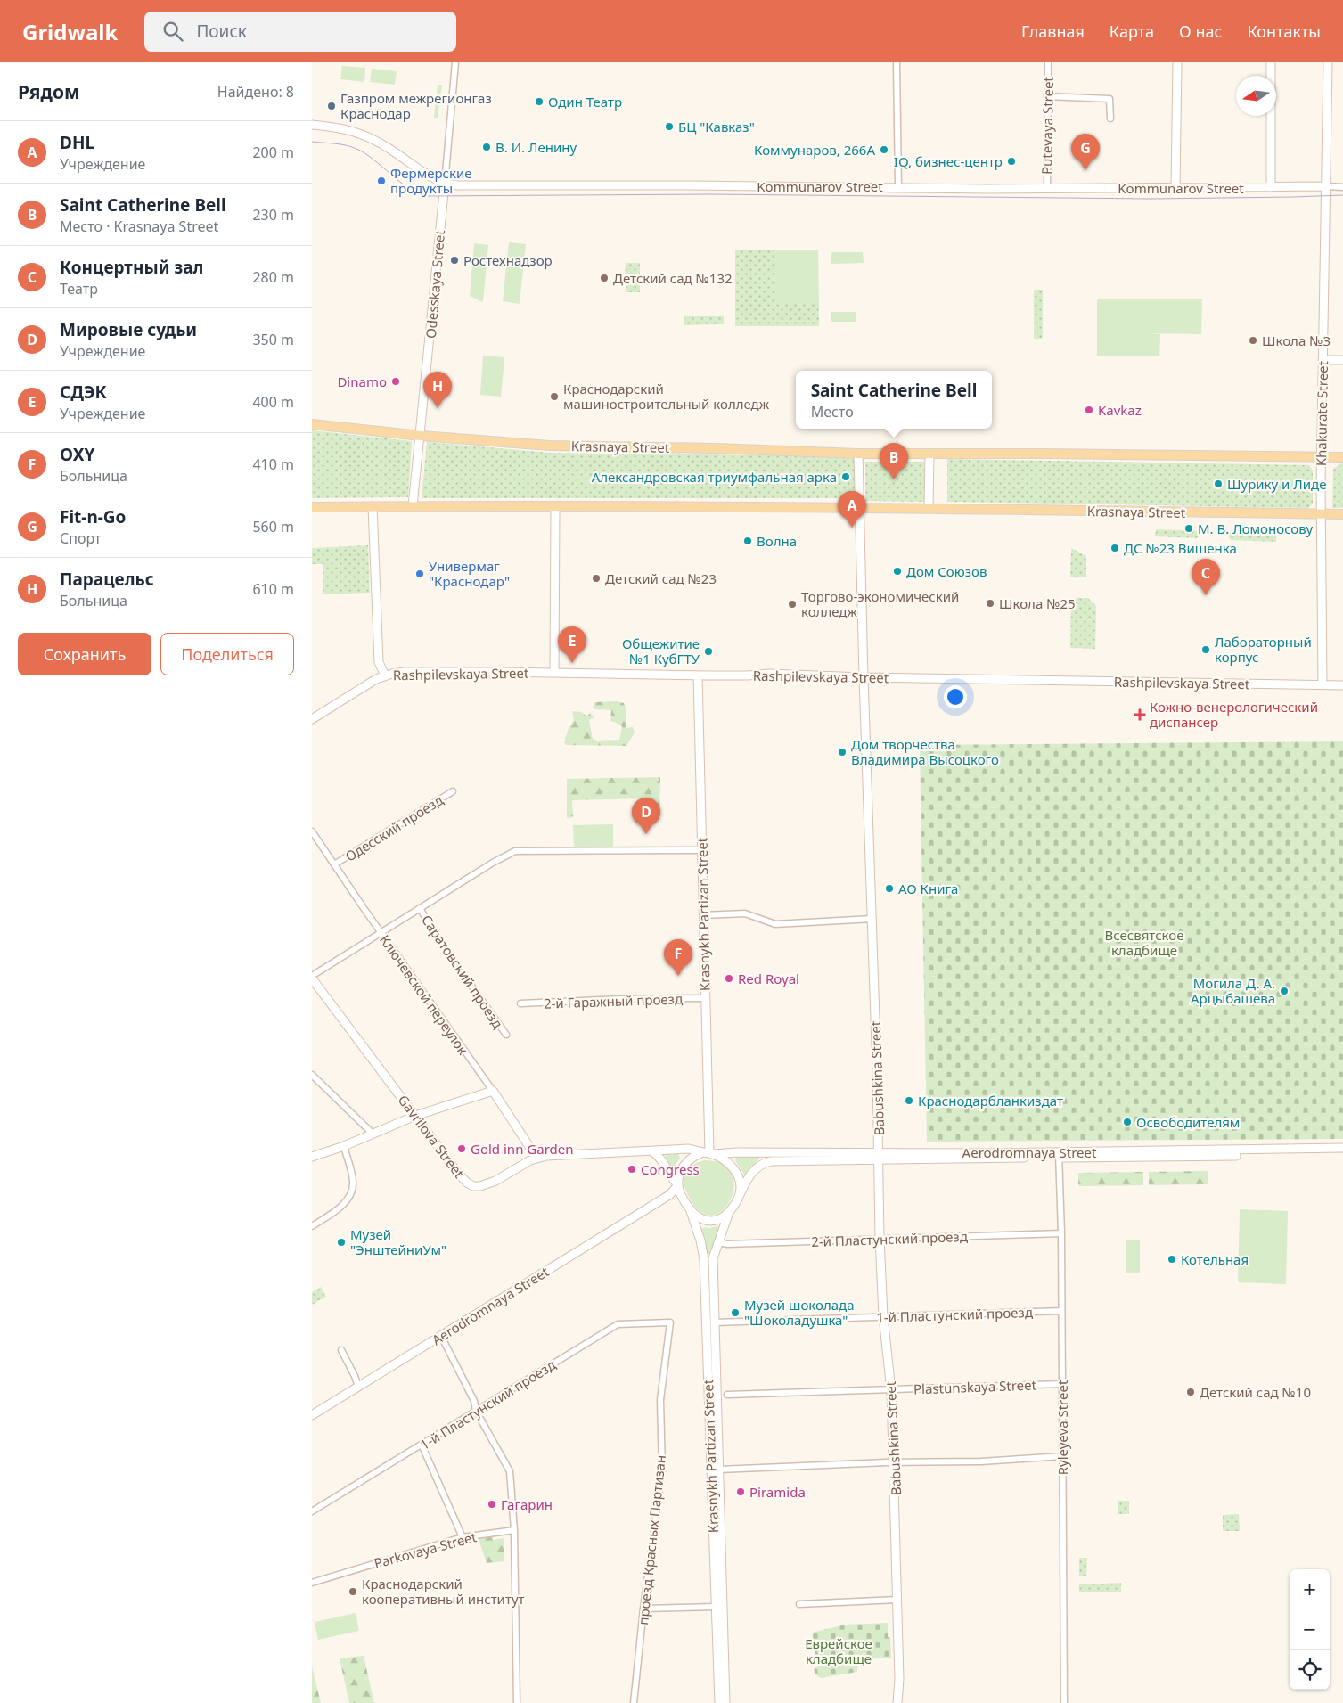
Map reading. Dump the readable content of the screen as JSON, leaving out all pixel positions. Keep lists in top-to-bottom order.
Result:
{
  "streets": {
    "main road": ["Krasnaya Street"],
    "street": [
      "Putevaya Street",
      "Kommunarov Street",
      "Odesskaya Street",
      "Khakurate Street",
      "Rashpilevskaya Street",
      "Одесский проезд",
      "Krasnykh Partizan Street",
      "Саратовский проезд",
      "Ключевской переулок",
      "2-й Гаражный проезд",
      "Babushkina Street",
      "Gavrilova Street",
      "Aerodromnaya Street",
      "2-й Пластунский проезд",
      "1-й Пластунский проезд",
      "Plastunskaya Street",
      "Ryleyeva Street",
      "проезд Красных Партизан",
      "Parkovaya Street"
    ]
  },
  "crossings": [
    ["Putevaya Street", "Kommunarov Street"],
    ["Kommunarov Street", "Odesskaya Street"],
    ["Kommunarov Street", "Khakurate Street"],
    ["Odesskaya Street", "Krasnaya Street"],
    ["Khakurate Street", "Krasnaya Street"],
    ["Khakurate Street", "Rashpilevskaya Street"],
    ["Krasnaya Street", "Babushkina Street"],
    ["Rashpilevskaya Street", "Krasnykh Partizan Street"],
    ["Rashpilevskaya Street", "Babushkina Street"],
    ["Одесский проезд", "Ключевской переулок"],
    ["Krasnykh Partizan Street", "2-й Гаражный проезд"],
    ["Krasnykh Partizan Street", "Gavrilova Street"],
    ["Krasnykh Partizan Street", "Aerodromnaya Street"],
    ["Krasnykh Partizan Street", "2-й Пластунский проезд"],
    ["Krasnykh Partizan Street", "1-й Пластунский проезд"],
    ["Ключевской переулок", "Gavrilova Street"],
    ["Babushkina Street", "Aerodromnaya Street"],
    ["Babushkina Street", "2-й Пластунский проезд"],
    ["Babushkina Street", "1-й Пластунский проезд"],
    ["Babushkina Street", "Plastunskaya Street"],
    ["Gavrilova Street", "Aerodromnaya Street"],
    ["Aerodromnaya Street", "Ryleyeva Street"],
    ["2-й Пластунский проезд", "Ryleyeva Street"],
    ["1-й Пластунский проезд", "Ryleyeva Street"],
    ["1-й Пластунский проезд", "проезд Красных Партизан"],
    ["Plastunskaya Street", "Ryleyeva Street"]
  ],
  "parks": ["Всесвятское кладбище", "Еврейское кладбище"],
  "places": {
    "other": [
      "Один Театр",
      "Газпром межрегионгаз Краснодар",
      "БЦ \"Кавказ\"",
      "В. И. Ленину",
      "Коммунаров, 266А",
      "IQ, бизнес-центр",
      "Фермерские продукты",
      "Ростехнадзор",
      "Детский сад №132",
      "Школа №3",
      "Dinamo",
      "Краснодарский машиностроительный колледж",
      "Kavkaz",
      "Александровская триумфальная арка",
      "Шурику и Лиде",
      "М. В. Ломоносову",
      "Волна",
      "ДС №23 Вишенка",
      "Дом Союзов",
      "Универмаг \"Краснодар\"",
      "Детский сад №23",
      "Школа №25",
      "Торгово-экономический колледж",
      "Лабораторный корпус",
      "Общежитие №1 КубГТУ",
      "Дом творчества Владимира Высоцкого",
      "АО Книга",
      "Red Royal",
      "Могила Д. А. Арцыбашева",
      "Краснодарбланкиздат",
      "Освободителям",
      "Gold inn Garden",
      "Congress",
      "Музей \"ЭнштейниУм\"",
      "Котельная",
      "Музей шоколада \"Шоколадушка\"",
      "Детский сад №10",
      "Piramida",
      "Гагарин",
      "Краснодарский кооперативный институт"
    ],
    "health": ["Кожно-венерологический диспансер"]
  },
  "north": "left",
  "page": {
    "header": "Gridwalk",
    "search": "Поиск",
    "nav": [
      "Главная",
      "Карта",
      "О нас",
      "Контакты"
    ],
    "heading": ["Рядом", "Найдено: 8"],
    "list": [
      {
        "mark": "A",
        "name": "DHL",
        "note": "Учреждение",
        "value": "200 m"
      },
      {
        "mark": "B",
        "name": "Saint Catherine Bell",
        "note": "Место · Krasnaya Street",
        "value": "230 m"
      },
      {
        "mark": "C",
        "name": "Концертный зал",
        "note": "Театр",
        "value": "280 m"
      },
      {
        "mark": "D",
        "name": "Мировые судьи",
        "note": "Учреждение",
        "value": "350 m"
      },
      {
        "mark": "E",
        "name": "СДЭК",
        "note": "Учреждение",
        "value": "400 m"
      },
      {
        "mark": "F",
        "name": "OXY",
        "note": "Больница",
        "value": "410 m"
      },
      {
        "mark": "G",
        "name": "Fit-n-Go",
        "note": "Спорт",
        "value": "560 m"
      },
      {
        "mark": "H",
        "name": "Парацельс",
        "note": "Больница",
        "value": "610 m"
      }
    ],
    "pins": [
      "G",
      "H",
      "B",
      "A",
      "C",
      "E",
      "D",
      "F"
    ],
    "popup": ["Saint Catherine Bell", "Место"],
    "buttons": ["Сохранить", "Поделиться"],
    "map_buttons": ["+", "−"]
  }
}
